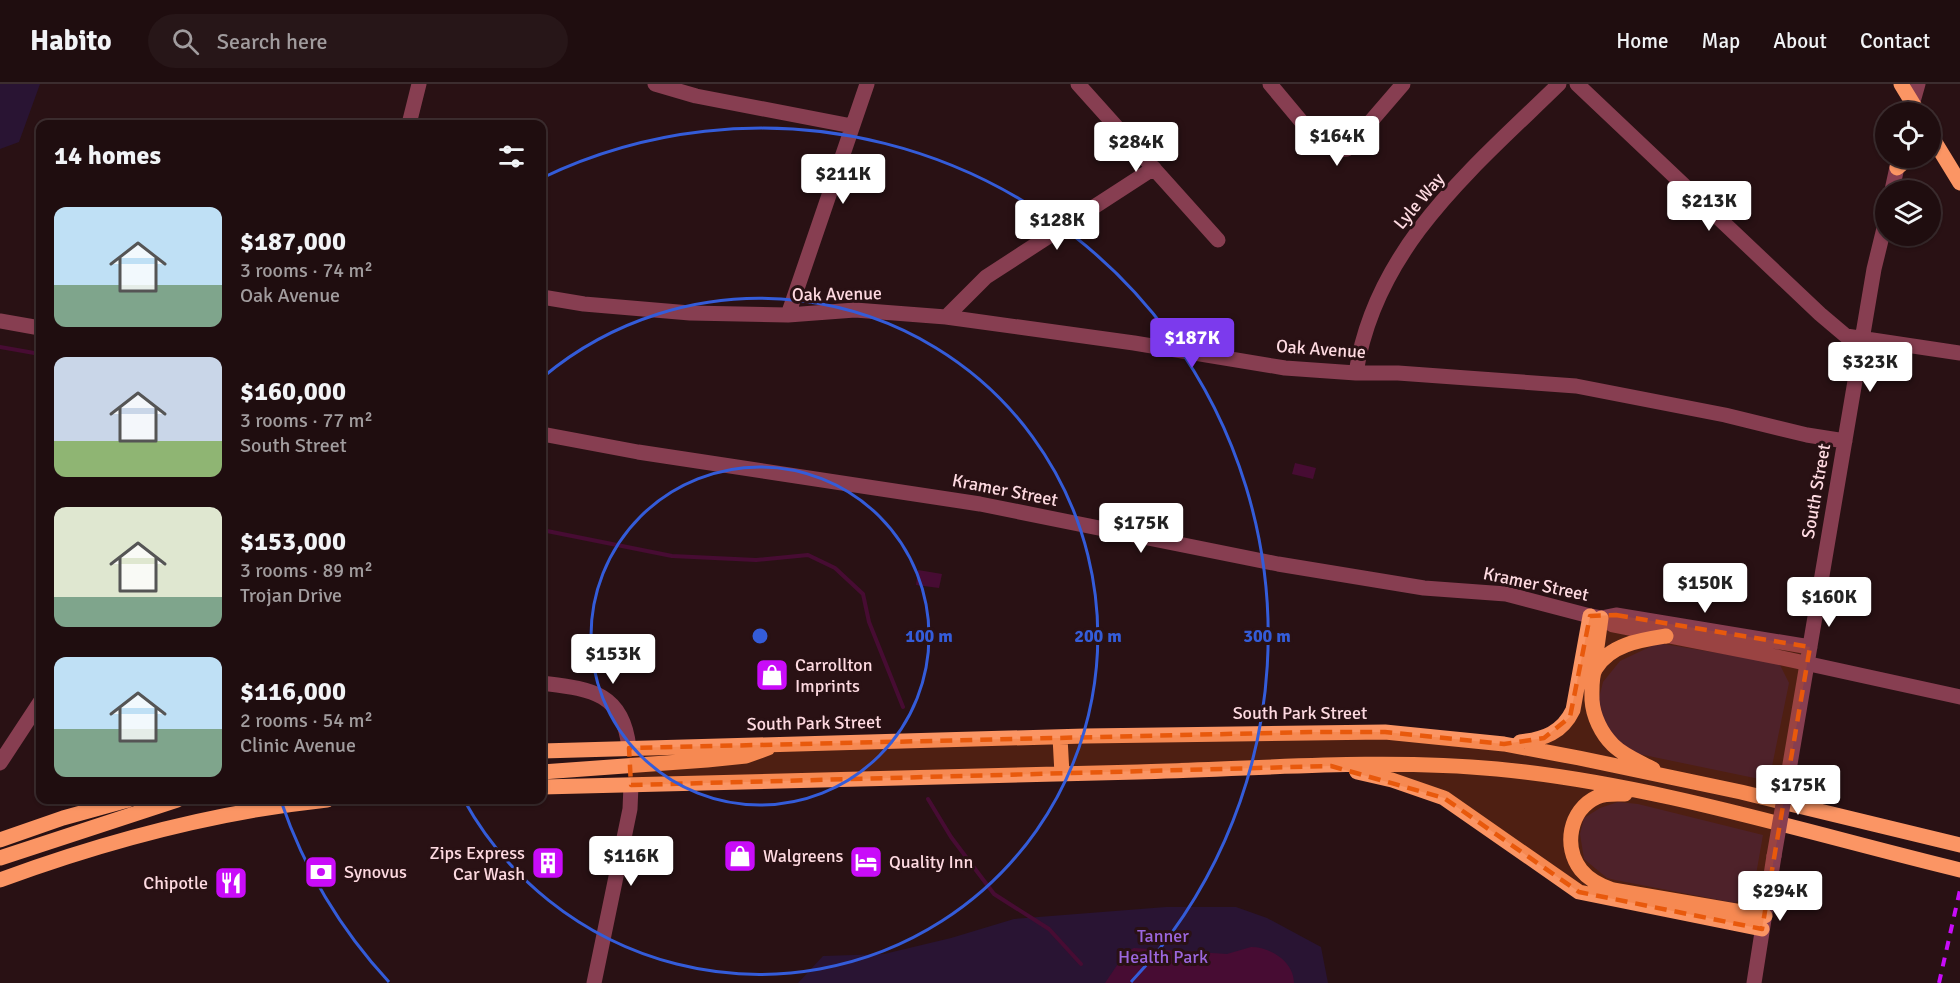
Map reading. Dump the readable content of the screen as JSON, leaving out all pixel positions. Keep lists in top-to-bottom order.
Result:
{
  "streets": {
    "main road": ["South Park Street"],
    "street": [
      "Lyle Way",
      "Oak Avenue",
      "Kramer Street",
      "South Street"
    ]
  },
  "crossings": [
    ["Lyle Way", "Oak Avenue"],
    ["Oak Avenue", "South Street"],
    ["Kramer Street", "South Street"]
  ],
  "parks": ["Tanner Health Park"],
  "places": {
    "shop": ["Carrollton Imprints", "Walgreens"],
    "hotel": ["Quality Inn"],
    "building": ["Zips Express Car Wash"],
    "bank": ["Synovus"],
    "restaurant": ["Chipotle"]
  },
  "page": {
    "header": "Habito",
    "search": "Search here",
    "nav": [
      "Home",
      "Map",
      "About",
      "Contact"
    ],
    "price": [
      "$164K",
      "$284K",
      "$211K",
      "$213K",
      "$128K",
      "$187K",
      "$323K",
      "$175K",
      "$150K",
      "$160K",
      "$153K",
      "$175K",
      "$116K",
      "$294K"
    ],
    "heading": "14 homes",
    "list": [
      {
        "name": "$187,000",
        "note": "3 rooms · 74 m² · Oak Avenue"
      },
      {
        "name": "$160,000",
        "note": "3 rooms · 77 m² · South Street"
      },
      {
        "name": "$153,000",
        "note": "3 rooms · 89 m² · Trojan Drive"
      },
      {
        "name": "$116,000",
        "note": "2 rooms · 54 m² · Clinic Avenue"
      }
    ]
  },
  "rings": ["100 m", "200 m", "300 m"]
}
